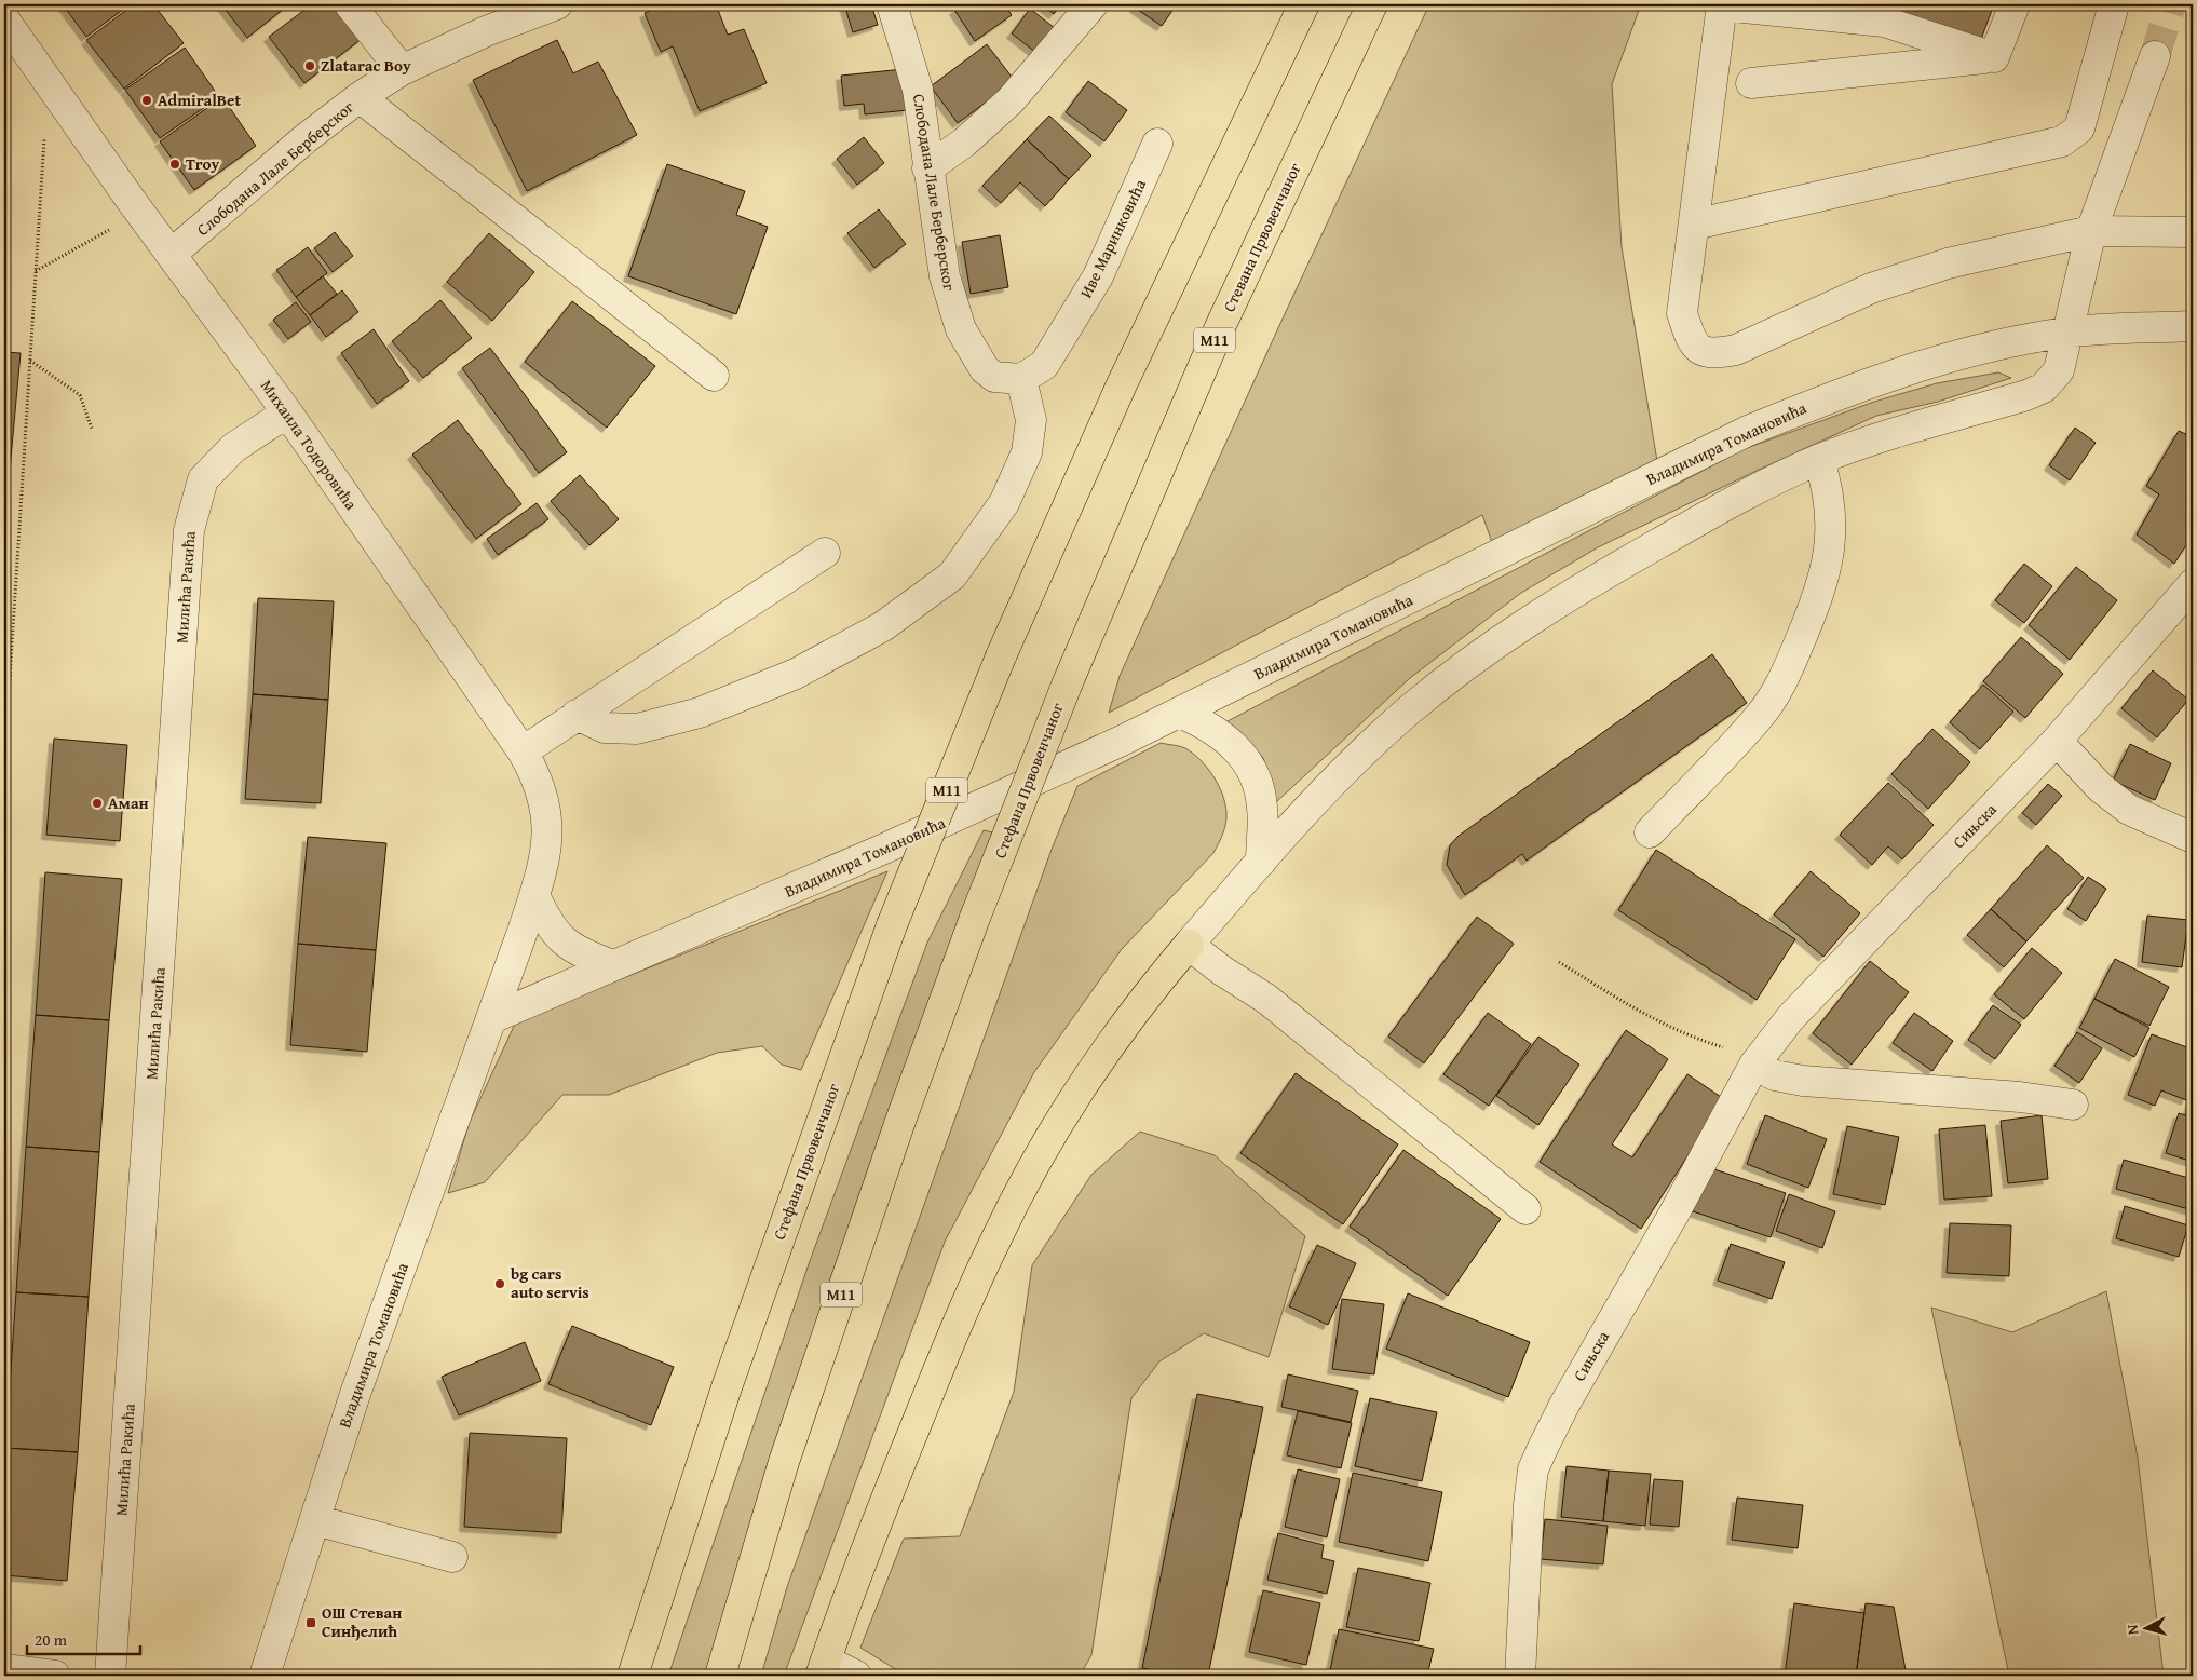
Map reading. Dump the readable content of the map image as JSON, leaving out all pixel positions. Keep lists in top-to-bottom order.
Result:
{
  "streets": {
    "highway": ["Стевана Првовенчаног", "M11", "Стефана Првовенчаног"],
    "street": [
      "Слободана Лале Берберског",
      "Иве Маринковића",
      "Владимира Томановића",
      "Михаила Тодоровића",
      "Милића Ракића",
      "Сињска"
    ]
  },
  "crossings": [
    ["Слободана Лале Берберског", "Иве Маринковића"],
    ["Слободана Лале Берберског", "Михаила Тодоровића"],
    ["Стевана Првовенчаног", "Стефана Првовенчаног"],
    ["Владимира Томановића", "Михаила Тодоровића"],
    ["Михаила Тодоровића", "Милића Ракића"]
  ],
  "places": {
    "other": [
      "Zlatarac Boy",
      "AdmiralBet",
      "Troy",
      "Аман",
      "bg cars auto servis"
    ],
    "transit": ["ОШ Стеван Синђелић"]
  },
  "scale_bar": "20 m",
  "north": "left"
}
